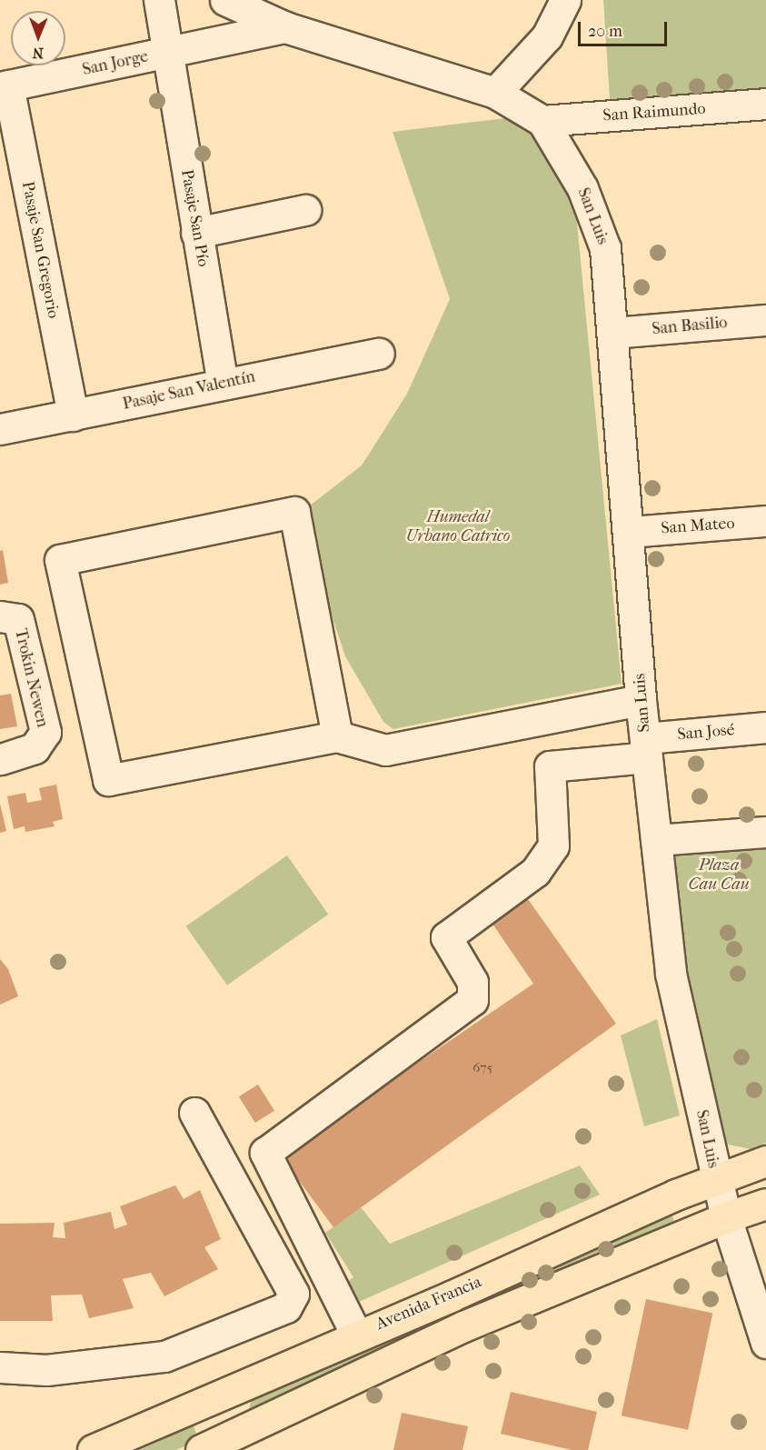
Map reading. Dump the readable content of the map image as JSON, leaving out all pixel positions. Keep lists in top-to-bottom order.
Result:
{
  "streets": {
    "main road": ["Avenida Francia"],
    "street": [
      "San Jorge",
      "San Raimundo",
      "San Luis",
      "Pasaje San Pío",
      "Pasaje San Gregorio",
      "San Basilio",
      "Pasaje San Valentín",
      "San Mateo",
      "Trokin Newen",
      "San José"
    ]
  },
  "crossings": [
    ["San Jorge", "San Luis"],
    ["San Jorge", "Pasaje San Pío"],
    ["San Jorge", "Pasaje San Gregorio"],
    ["San Raimundo", "San Luis"],
    ["San Luis", "San Basilio"],
    ["San Luis", "San Mateo"],
    ["San Luis", "San José"],
    ["San Luis", "Avenida Francia"],
    ["Pasaje San Pío", "Pasaje San Valentín"],
    ["Pasaje San Gregorio", "Pasaje San Valentín"],
    ["San José", "Avenida Francia"]
  ],
  "parks": ["Humedal Urbano Catrico", "Plaza Cau Cau"],
  "house_numbers": ["675"],
  "scale_bar": "20 m",
  "north": "bottom"
}
